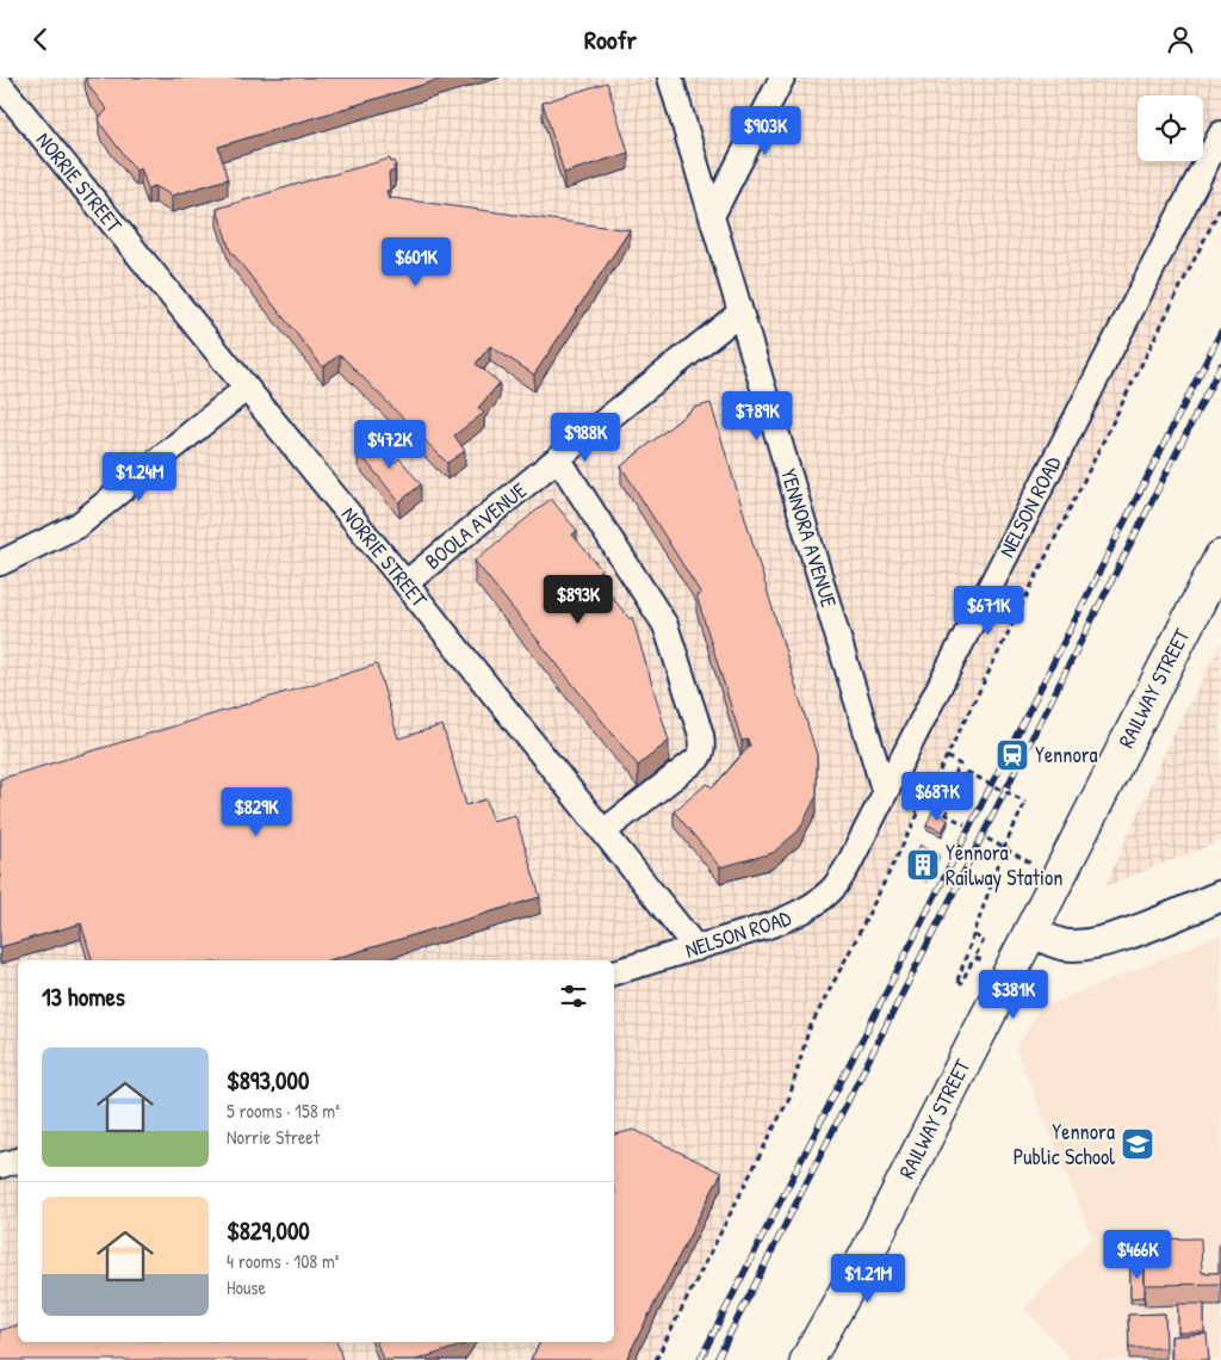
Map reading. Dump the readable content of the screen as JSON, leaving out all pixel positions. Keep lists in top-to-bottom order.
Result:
{
  "streets": {
    "main road": ["RAILWAY STREET"],
    "street": [
      "NORRIE STREET",
      "NELSON ROAD",
      "BOOLA AVENUE",
      "YENNORA AVENUE"
    ]
  },
  "crossings": [
    ["NORRIE STREET", "NELSON ROAD"],
    ["NORRIE STREET", "BOOLA AVENUE"],
    ["NELSON ROAD", "YENNORA AVENUE"],
    ["BOOLA AVENUE", "YENNORA AVENUE"]
  ],
  "places": {
    "station": ["Yennora"],
    "building": ["Yennora Railway Station"],
    "school or university": ["Yennora Public School"]
  },
  "page": {
    "header": "Roofr",
    "price": [
      "$903K",
      "$601K",
      "$789K",
      "$988K",
      "$472K",
      "$1.24M",
      "$893K",
      "$671K",
      "$687K",
      "$829K",
      "$381K",
      "$466K",
      "$1.21M"
    ],
    "heading": "13 homes",
    "list": [
      {
        "name": "$893,000",
        "note": "5 rooms · 158 m² · Norrie Street"
      },
      {
        "name": "$829,000",
        "note": "4 rooms · 108 m² · House"
      }
    ]
  }
}
